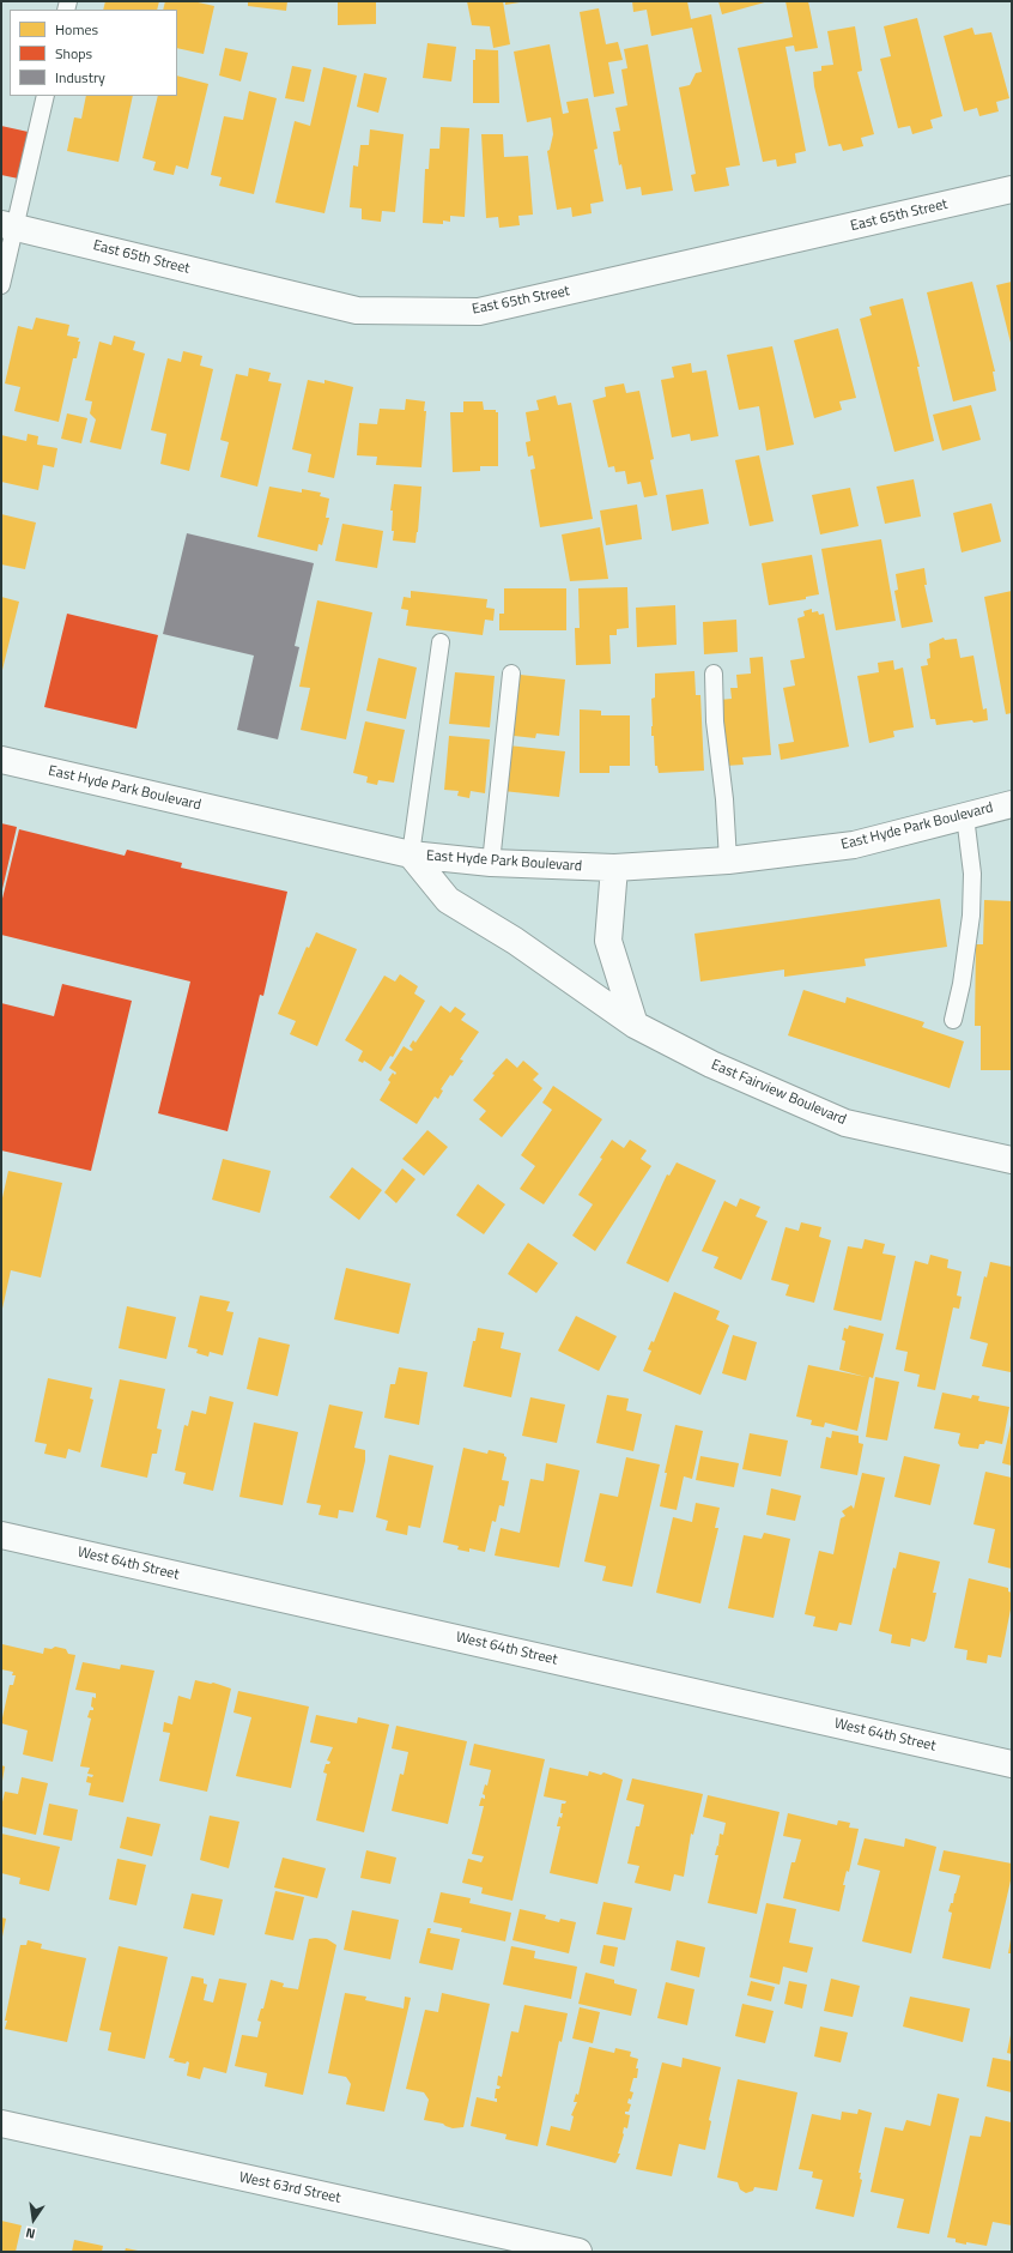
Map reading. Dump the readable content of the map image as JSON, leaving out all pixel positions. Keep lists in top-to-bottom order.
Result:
{
  "streets": {
    "street": [
      "East 65th Street",
      "East Hyde Park Boulevard",
      "East Fairview Boulevard",
      "West 64th Street",
      "West 63rd Street"
    ]
  },
  "crossings": [
    ["East Hyde Park Boulevard", "East Fairview Boulevard"]
  ],
  "legend": ["Homes", "Shops", "Industry"],
  "north": "bottom"
}
